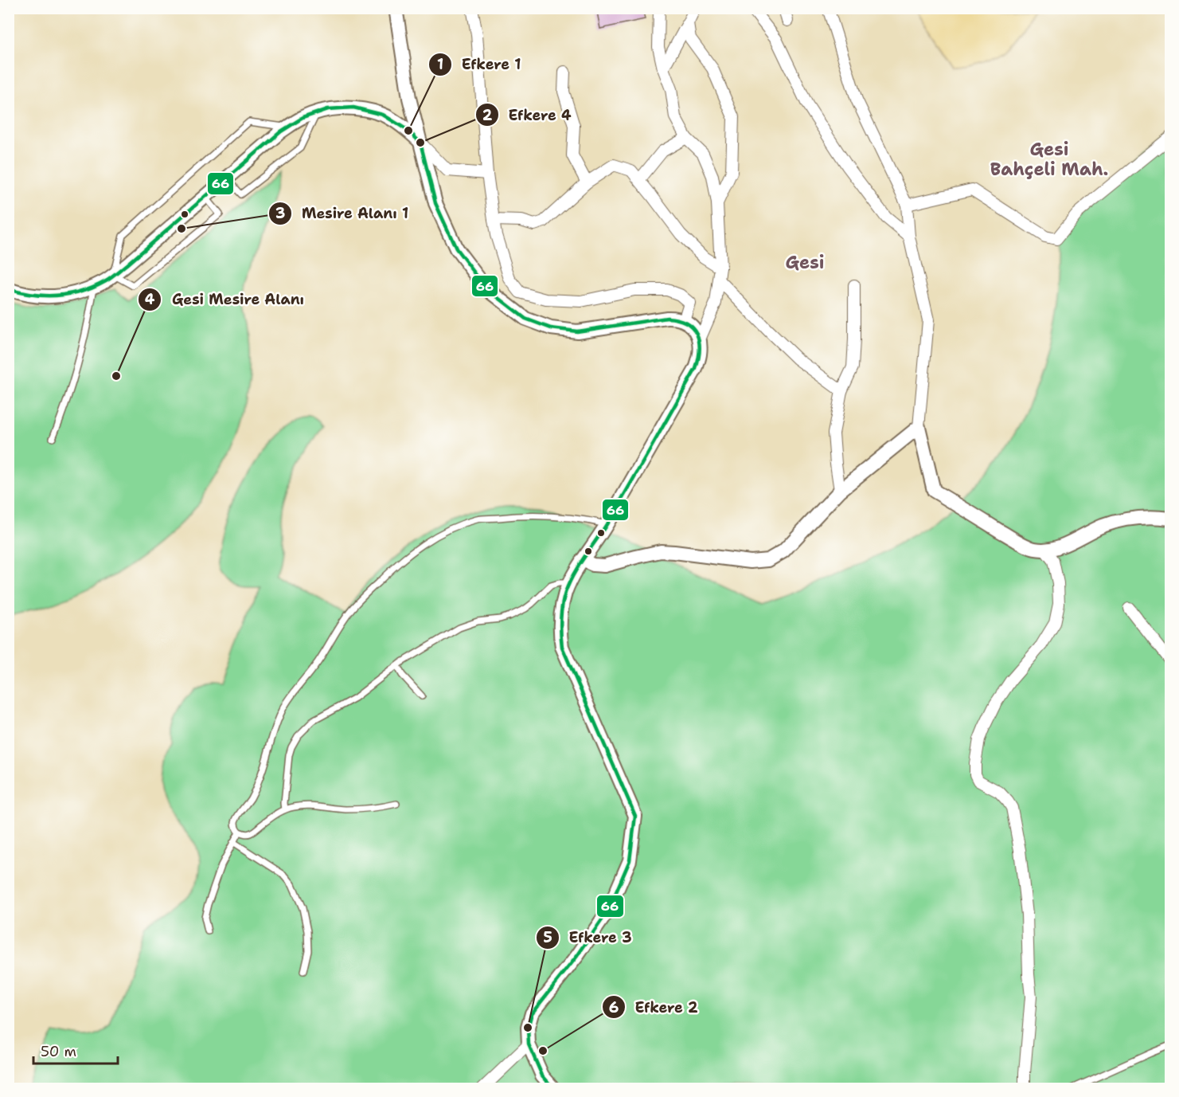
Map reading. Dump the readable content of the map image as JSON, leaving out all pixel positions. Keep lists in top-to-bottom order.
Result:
{
  "districts": ["Gesi Bahçeli Mah.", "Gesi"],
  "places": [
    "Efkere 1",
    "Efkere 4",
    "Mesire Alanı 1",
    "Gesi Mesire Alanı",
    "Efkere 3",
    "Efkere 2"
  ],
  "lines": ["transit line 66"],
  "scale_bar": "50 m"
}
